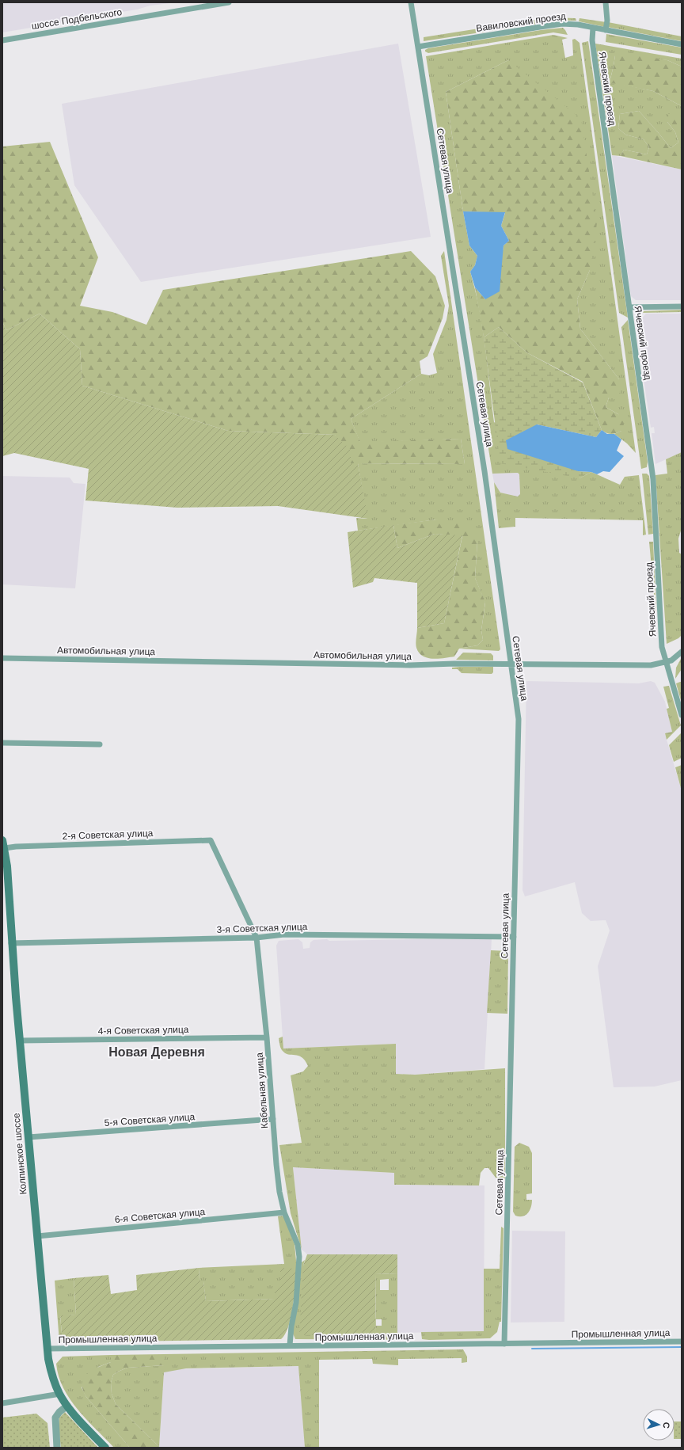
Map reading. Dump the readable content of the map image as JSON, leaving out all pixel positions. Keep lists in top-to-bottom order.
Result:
{
  "streets": {
    "main road": ["Колпинское шоссе"],
    "street": [
      "шоссе Подбельского",
      "Вавиловский проезд",
      "Ячевский проезд",
      "Сетевая улица",
      "Автомобильная улица",
      "2-я Советская улица",
      "3-я Советская улица",
      "4-я Советская улица",
      "Кабельная улица",
      "5-я Советская улица",
      "6-я Советская улица",
      "Промышленная улица"
    ]
  },
  "crossings": [
    ["Вавиловский проезд", "Ячевский проезд"],
    ["Вавиловский проезд", "Сетевая улица"],
    ["Ячевский проезд", "Автомобильная улица"],
    ["Сетевая улица", "Автомобильная улица"],
    ["Сетевая улица", "3-я Советская улица"],
    ["Сетевая улица", "Промышленная улица"],
    ["2-я Советская улица", "Кабельная улица"],
    ["2-я Советская улица", "Колпинское шоссе"],
    ["3-я Советская улица", "Кабельная улица"],
    ["3-я Советская улица", "Колпинское шоссе"],
    ["4-я Советская улица", "Кабельная улица"],
    ["4-я Советская улица", "Колпинское шоссе"],
    ["Кабельная улица", "5-я Советская улица"],
    ["Кабельная улица", "6-я Советская улица"],
    ["Кабельная улица", "Промышленная улица"],
    ["5-я Советская улица", "Колпинское шоссе"],
    ["Колпинское шоссе", "6-я Советская улица"],
    ["Колпинское шоссе", "Промышленная улица"]
  ],
  "districts": ["Новая Деревня"],
  "north": "right"
}
